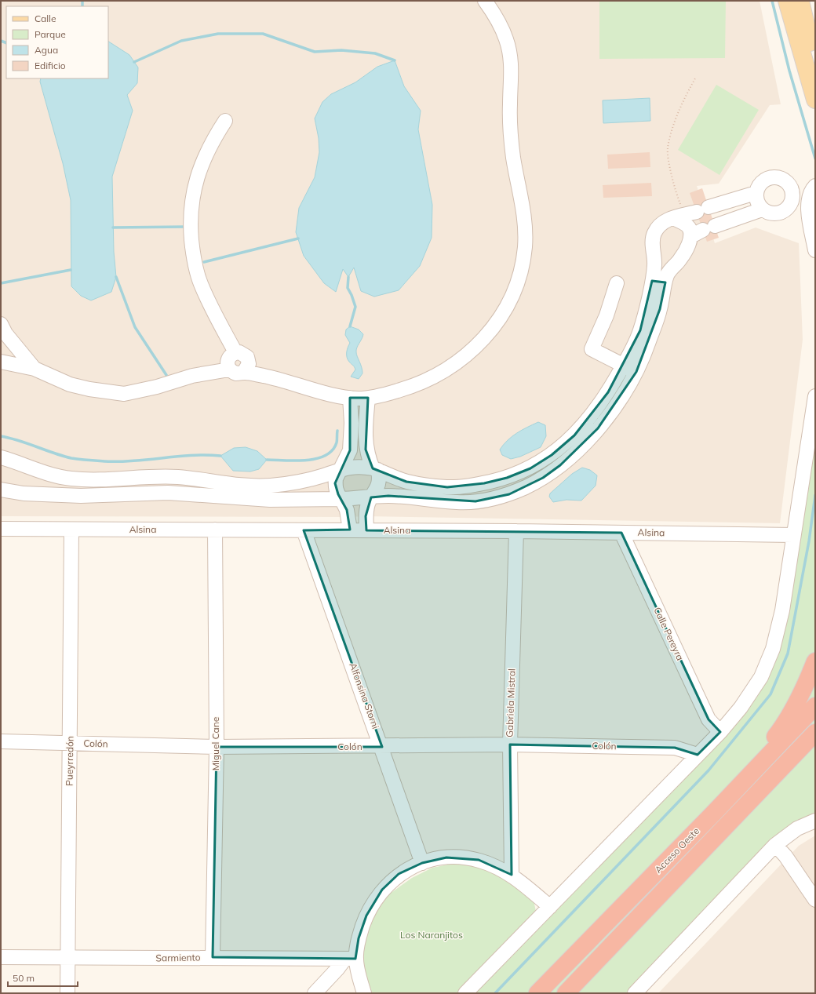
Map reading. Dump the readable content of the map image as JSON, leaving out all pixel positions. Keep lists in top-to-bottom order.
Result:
{
  "streets": {
    "highway": ["Acceso Oeste"],
    "street": [
      "Alsina",
      "Calle Pereyra",
      "Alfonsina Storni",
      "Gabriela Mistral",
      "Colón",
      "Miguel Cane",
      "Pueyrredón",
      "Sarmiento"
    ]
  },
  "crossings": [
    ["Alsina", "Calle Pereyra"],
    ["Alsina", "Alfonsina Storni"],
    ["Alsina", "Gabriela Mistral"],
    ["Alsina", "Miguel Cane"],
    ["Alsina", "Pueyrredón"],
    ["Alfonsina Storni", "Colón"],
    ["Gabriela Mistral", "Colón"],
    ["Colón", "Miguel Cane"],
    ["Colón", "Pueyrredón"],
    ["Miguel Cane", "Sarmiento"],
    ["Pueyrredón", "Sarmiento"]
  ],
  "parks": ["Los Naranjitos"],
  "legend": [
    "Calle",
    "Parque",
    "Agua",
    "Edificio"
  ],
  "scale_bar": "50 m"
}
